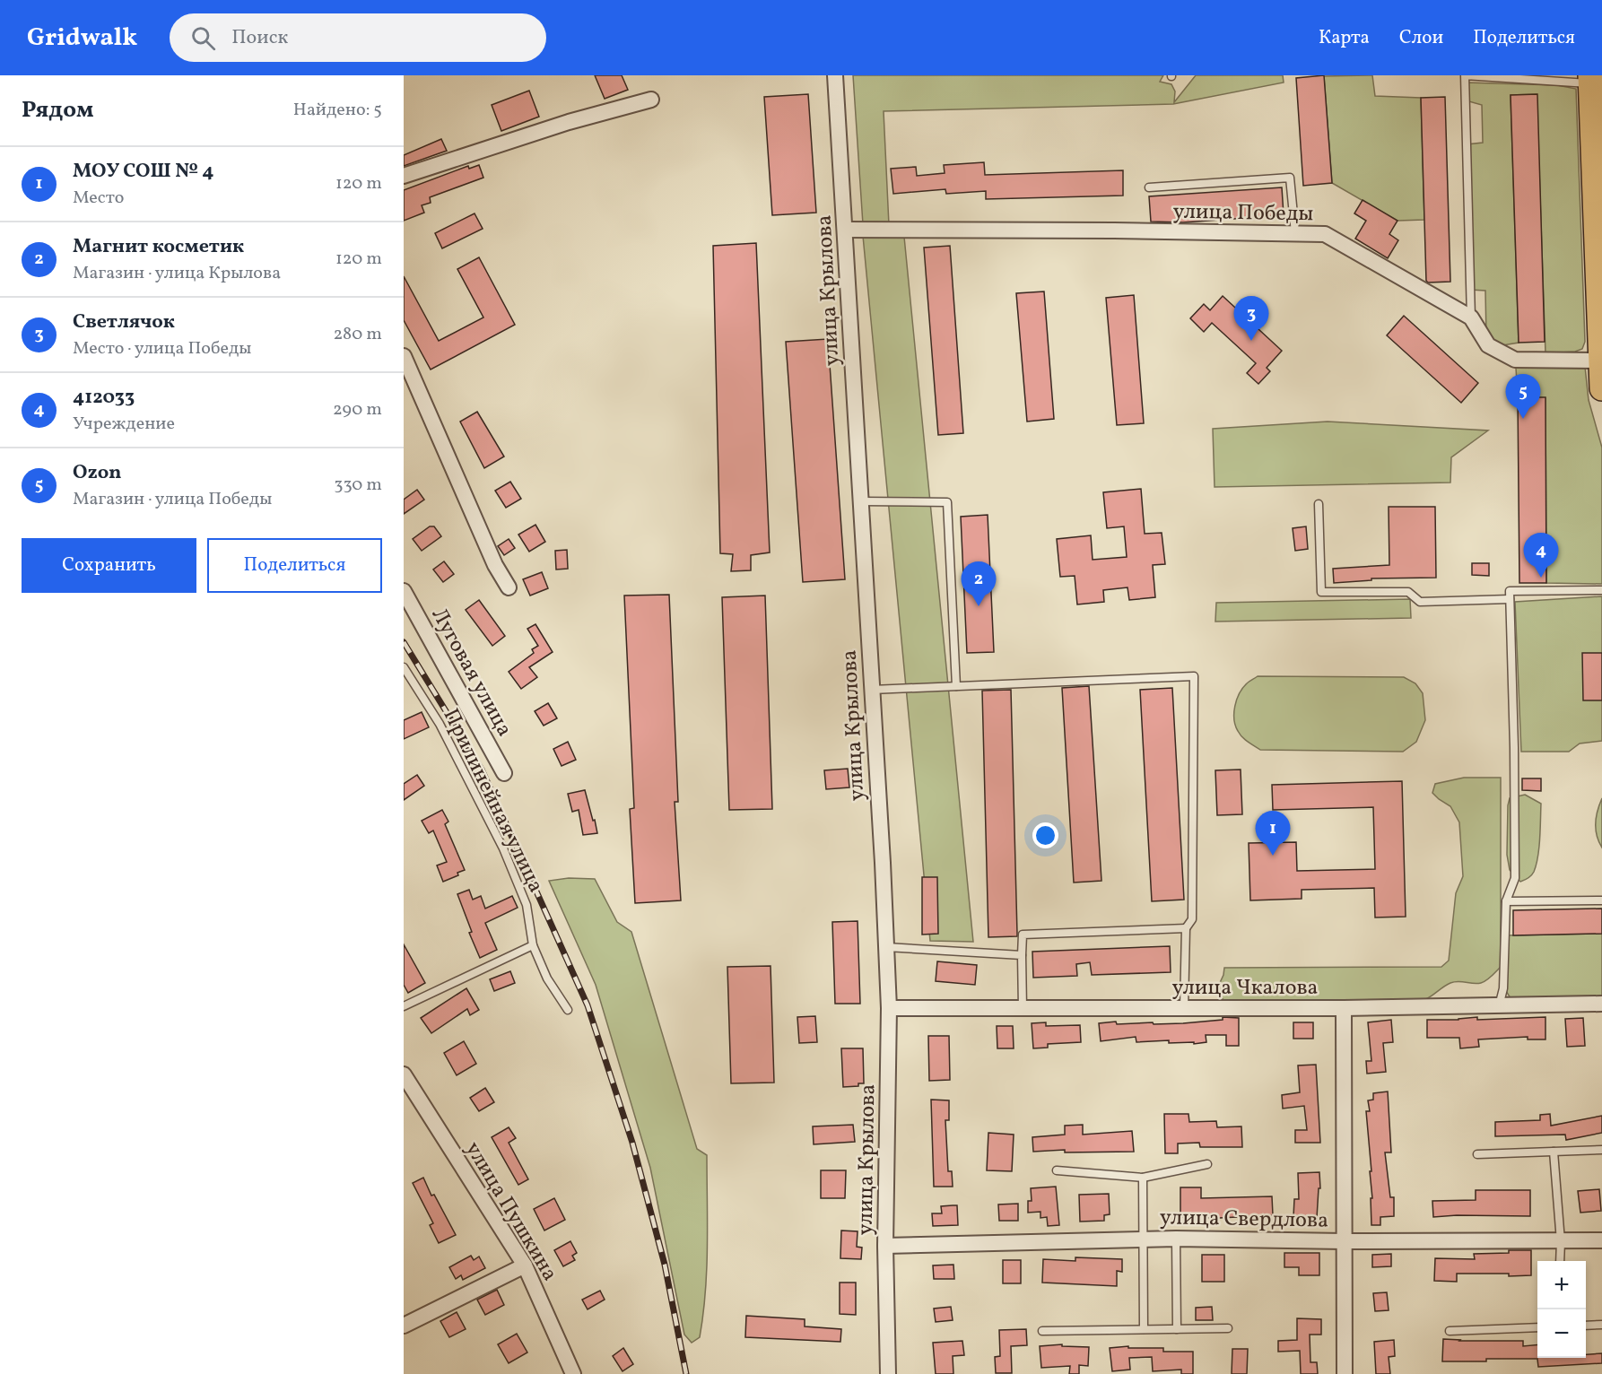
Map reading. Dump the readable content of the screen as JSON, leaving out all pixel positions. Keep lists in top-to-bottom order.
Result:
{
  "streets": {
    "street": [
      "улица Победы",
      "улица Крылова",
      "Луговая улица",
      "улица Чкалова",
      "улица Пушкина",
      "улица Свердлова"
    ],
    "lane": ["Прилинейная улица"]
  },
  "crossings": [
    ["улица Победы", "улица Крылова"],
    ["улица Крылова", "улица Чкалова"],
    ["улица Крылова", "улица Свердлова"]
  ],
  "page": {
    "header": "Gridwalk",
    "search": "Поиск",
    "nav": ["Карта", "Слои", "Поделиться"],
    "heading": ["Рядом", "Найдено: 5"],
    "list": [
      {
        "mark": "1",
        "name": "МОУ СОШ № 4",
        "note": "Место",
        "value": "120 m"
      },
      {
        "mark": "2",
        "name": "Магнит косметик",
        "note": "Магазин · улица Крылова",
        "value": "120 m"
      },
      {
        "mark": "3",
        "name": "Светлячок",
        "note": "Место · улица Победы",
        "value": "280 m"
      },
      {
        "mark": "4",
        "name": "412033",
        "note": "Учреждение",
        "value": "290 m"
      },
      {
        "mark": "5",
        "name": "Ozon",
        "note": "Магазин · улица Победы",
        "value": "330 m"
      }
    ],
    "pins": [
      "3",
      "5",
      "4",
      "2",
      "1"
    ],
    "buttons": ["Сохранить", "Поделиться"],
    "map_buttons": ["+", "−"]
  }
}
